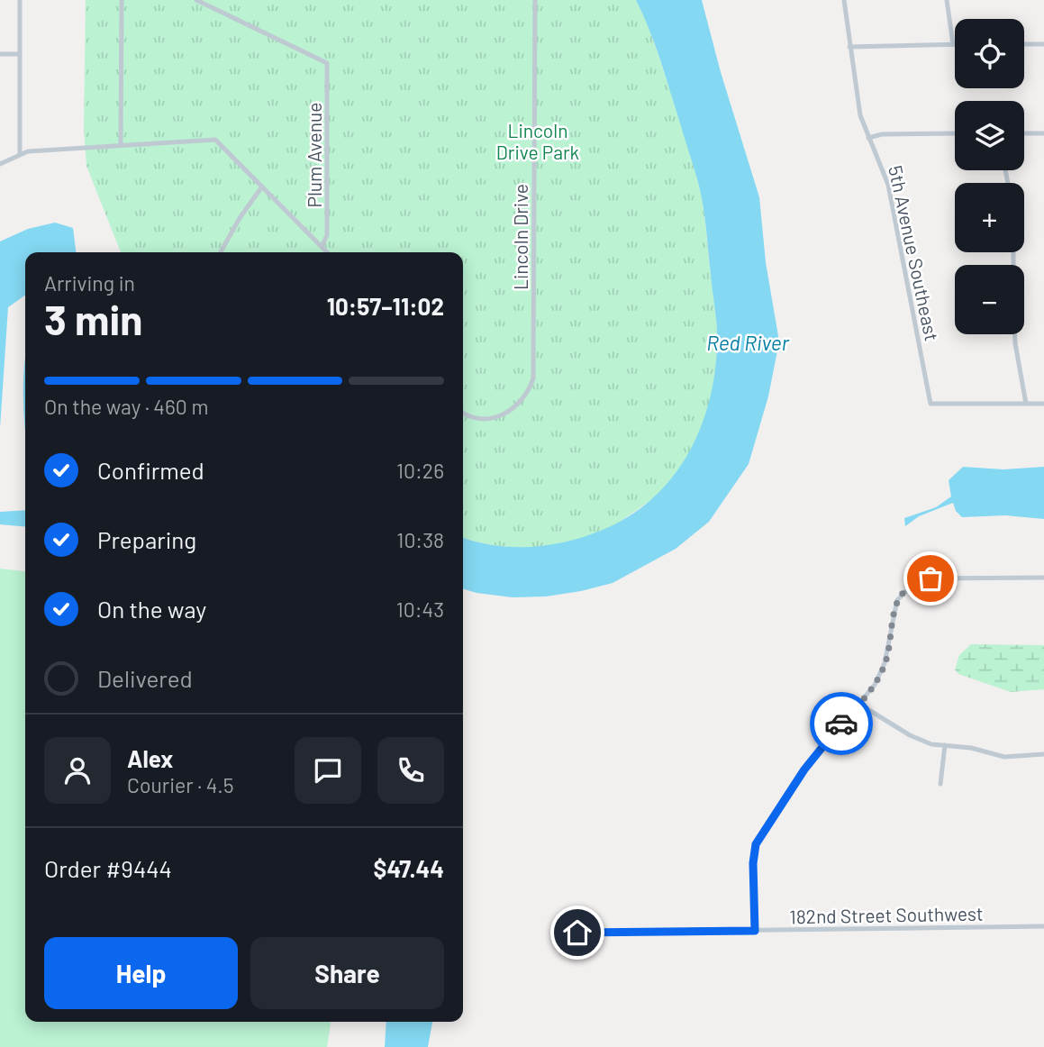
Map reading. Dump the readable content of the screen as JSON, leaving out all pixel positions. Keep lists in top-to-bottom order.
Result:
{
  "streets": {
    "street": [
      "Plum Avenue",
      "Lincoln Drive",
      "5th Avenue Southeast",
      "182nd Street Southwest"
    ]
  },
  "water": ["Red River"],
  "parks": ["Lincoln Drive Park"],
  "page": {
    "map_buttons": ["+", "−"],
    "heading": ["3 min", "Arriving in", "10:57–11:02"],
    "panel": [
      "Alex",
      "Courier · 4.5",
      "Order #9444",
      "$47.44"
    ],
    "bar": "On the way · 460 m",
    "list": [
      ["Confirmed", "10:26"],
      ["Preparing", "10:38"],
      ["On the way", "10:43"],
      "Delivered"
    ],
    "buttons": ["Help", "Share"]
  }
}
